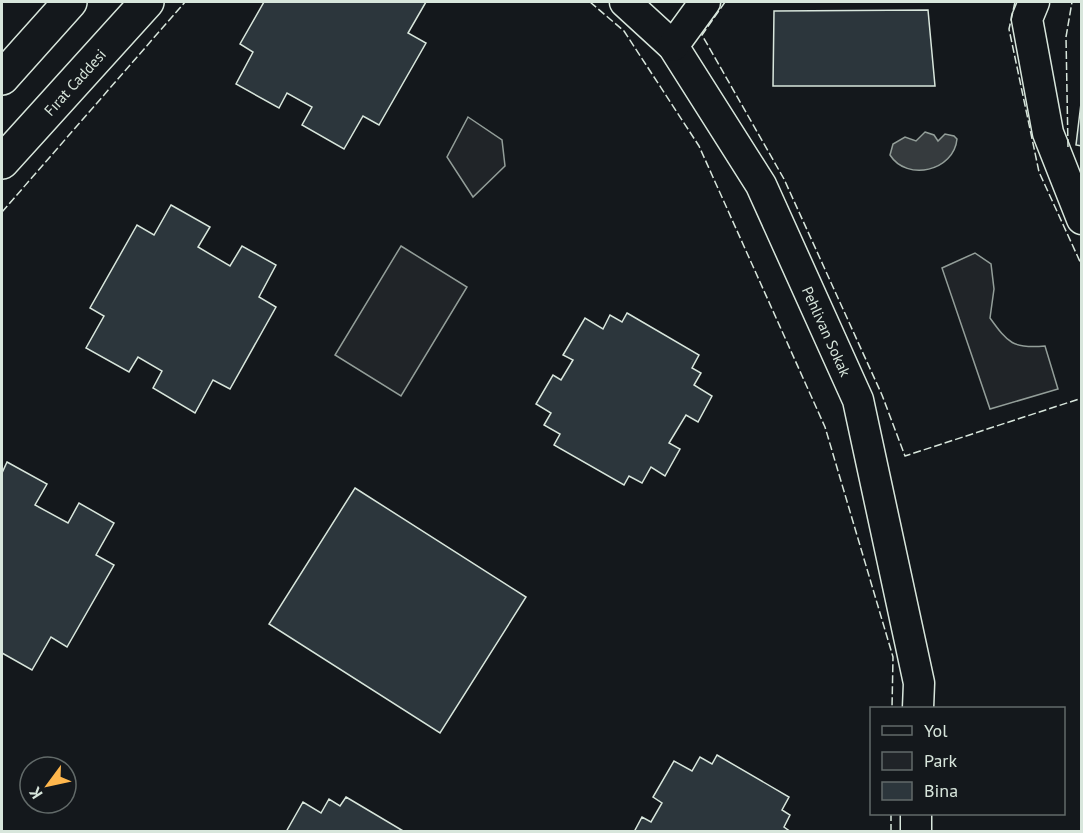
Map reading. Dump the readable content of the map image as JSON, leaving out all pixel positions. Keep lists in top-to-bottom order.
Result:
{
  "streets": {
    "main road": ["Fırat Caddesi"],
    "street": ["Pehlivan Sokak"]
  },
  "legend": ["Yol", "Park", "Bina"],
  "north": "bottom left"
}
